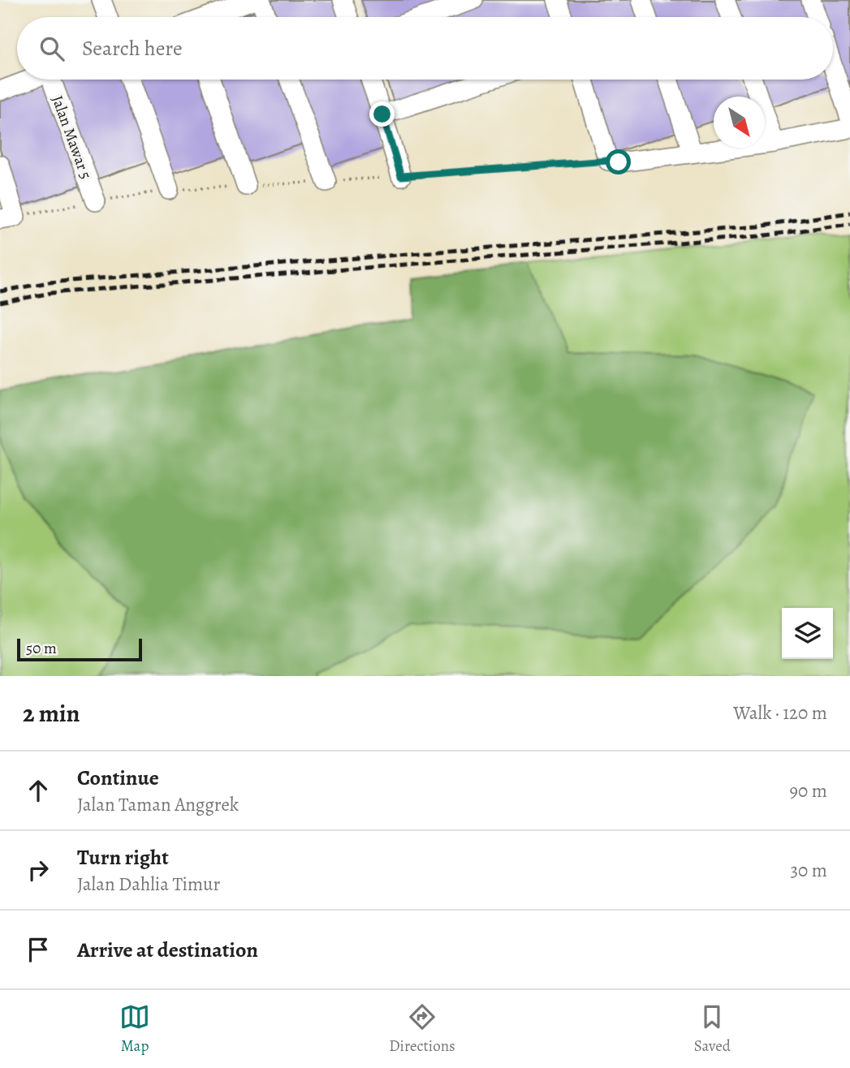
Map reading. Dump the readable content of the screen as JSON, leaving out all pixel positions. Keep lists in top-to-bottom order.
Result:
{
  "streets": {
    "street": ["Jalan Mawar 5"]
  },
  "scale_bar": "50 m",
  "north": "bottom right",
  "page": {
    "search": "Search here",
    "scale": "50 m",
    "heading": ["2 min", "Walk · 120 m"],
    "list": [
      ["Continue", "Jalan Taman Anggrek", "90 m"],
      ["Turn right", "Jalan Dahlia Timur", "30 m"],
      "Arrive at destination"
    ],
    "nav": ["Map", "Directions", "Saved"]
  }
}
